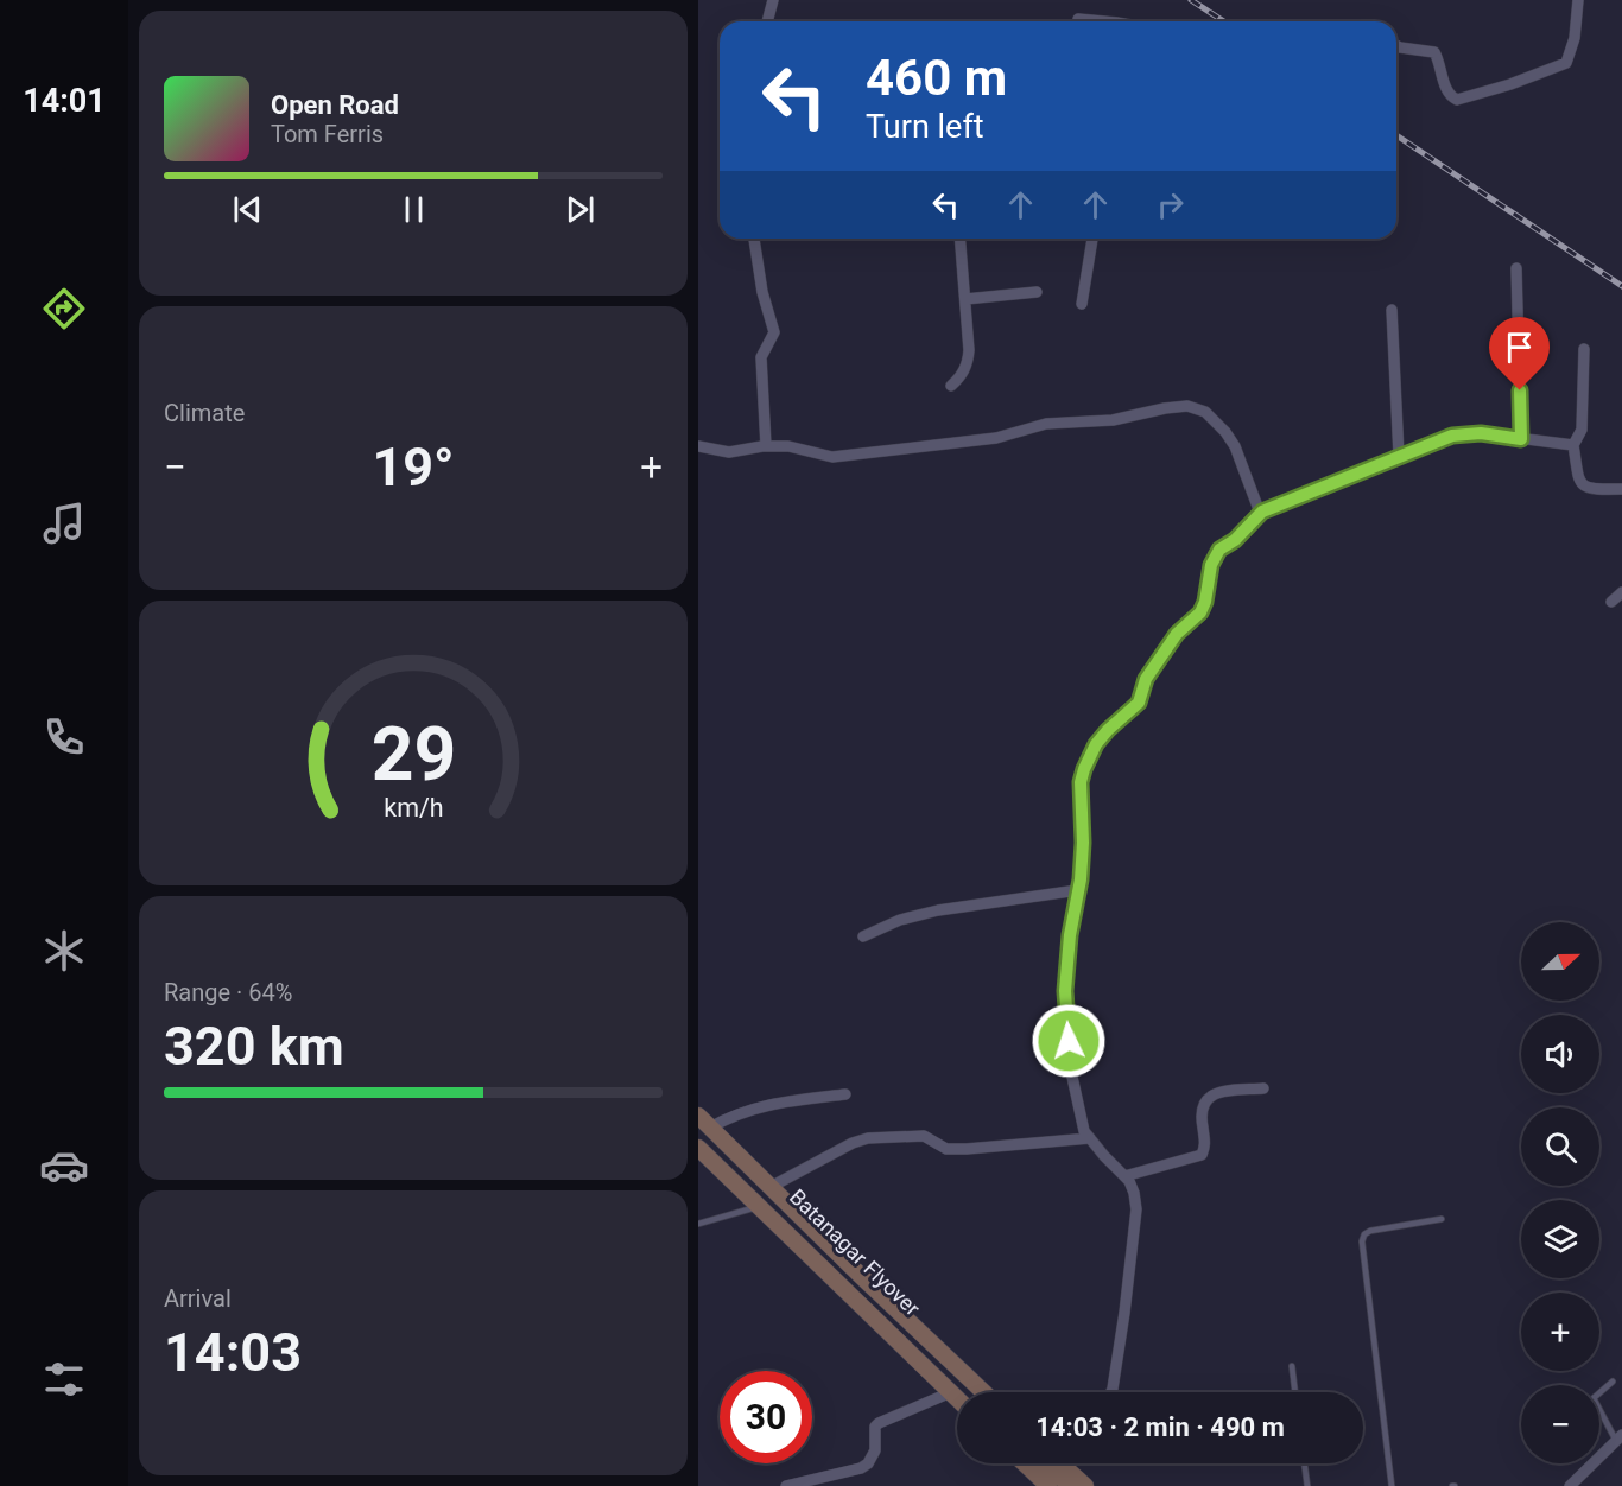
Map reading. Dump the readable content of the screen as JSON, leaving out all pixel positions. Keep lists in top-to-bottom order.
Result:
{
  "streets": {
    "street": ["Batanagar Flyover"]
  },
  "north": "right",
  "page": {
    "tabs": "14:01",
    "turn": ["460 m", "Turn left"],
    "song": ["Open Road", "Tom Ferris"],
    "tile": [
      "Climate",
      ["Range · 64%", "320 km"],
      ["Arrival", "14:03"]
    ],
    "heat": ["−", "19°", "+"],
    "map_buttons": ["+", "−"],
    "limit": "30",
    "trip": "14:03 · 2 min · 490 m",
    "gauge": ["29", "km/h"]
  }
}
